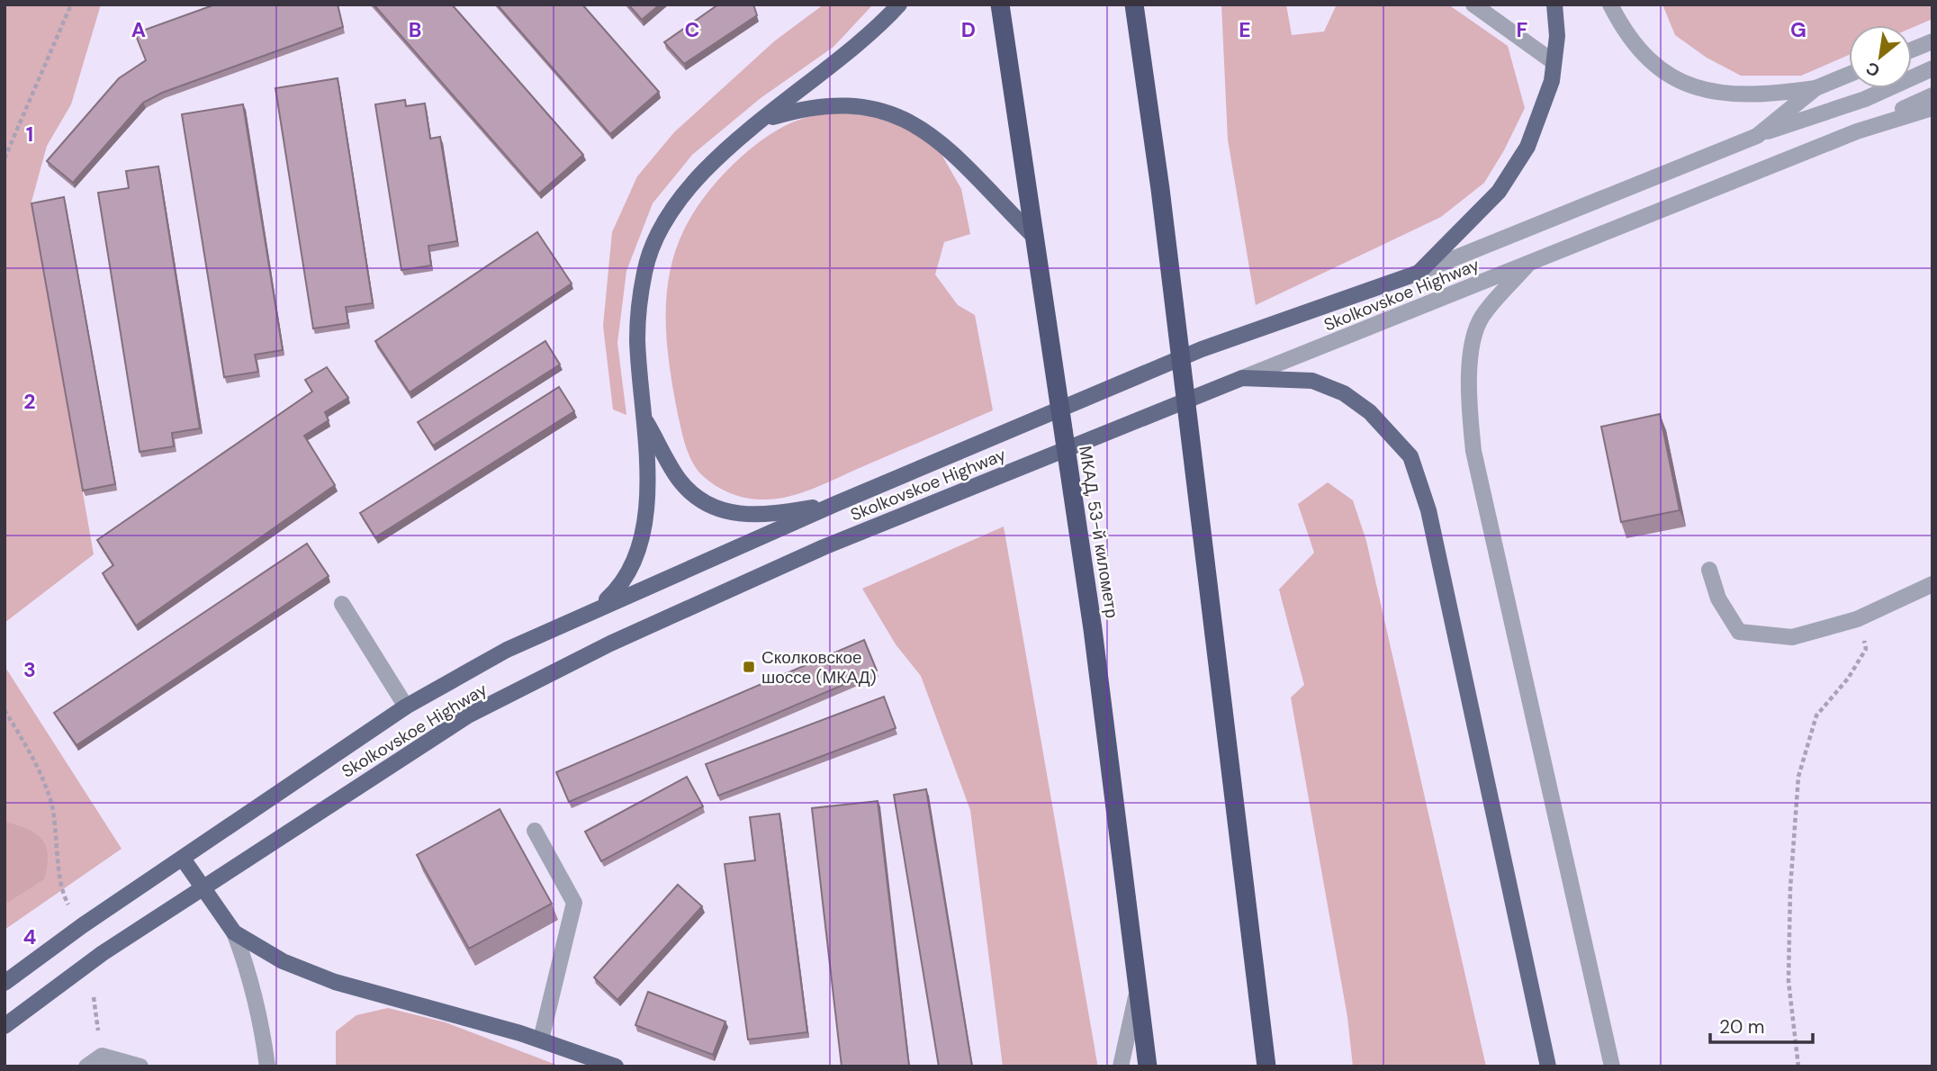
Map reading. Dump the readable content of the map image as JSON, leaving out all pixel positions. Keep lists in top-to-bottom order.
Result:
{
  "streets": {
    "highway": ["МКАД, 53-й километр"],
    "main road": ["Skolkovskoe Highway"]
  },
  "places": {
    "transit": ["Сколковское шоссе (МКАД)"]
  },
  "scale_bar": "20 m",
  "north": "bottom left",
  "grid": {
    "columns": [
      "A",
      "B",
      "C",
      "D",
      "E",
      "F",
      "G"
    ],
    "rows": [
      "1",
      "2",
      "3",
      "4"
    ]
  }
}
